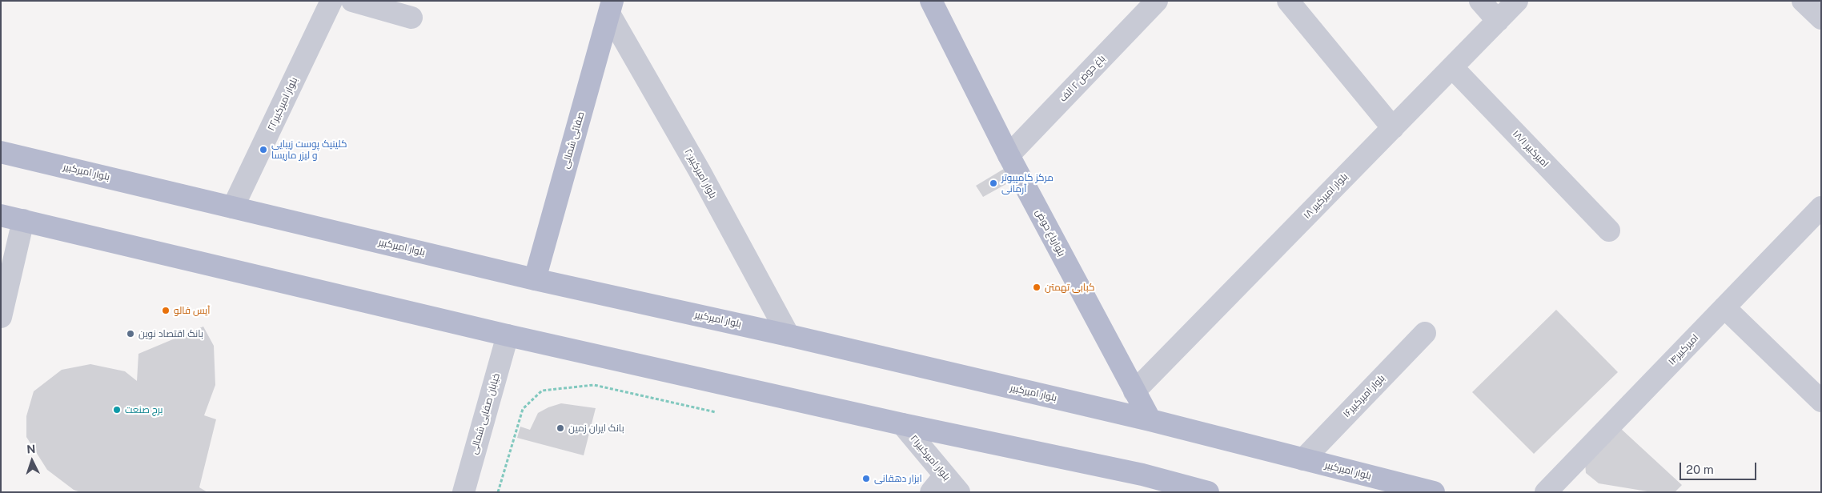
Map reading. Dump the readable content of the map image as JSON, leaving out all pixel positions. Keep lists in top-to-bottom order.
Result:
{
  "streets": {
    "main road": ["صفائی شمالی", "بلوار امیرکبیر", "بلوارباغ حوض"],
    "street": [
      "باغ حوض ۲ الف",
      "بلوار امیرکبیر۲۲",
      "۱۸/۱ امیرکبیر",
      "بلوار امیرکبیر۲۰",
      "۱۸ بلوار امیرکبیر",
      "امیرکبیر۱۴",
      "بلوار امیرکبیر۱۶",
      "خیابان صفایی شمالی",
      "بلوار امیرکبیر۲۱"
    ]
  },
  "crossings": [
    ["باغ حوض ۲ الف", "بلوارباغ حوض"],
    ["بلوار امیرکبیر۲۲", "بلوار امیرکبیر"],
    ["صفائی شمالی", "بلوار امیرکبیر"],
    ["صفائی شمالی", "بلوار امیرکبیر۲۰"],
    ["۱۸/۱ امیرکبیر", "۱۸ بلوار امیرکبیر"],
    ["بلوار امیرکبیر", "بلوار امیرکبیر۲۰"],
    ["بلوار امیرکبیر", "بلوارباغ حوض"],
    ["بلوار امیرکبیر", "بلوار امیرکبیر۱۶"],
    ["۱۸ بلوار امیرکبیر", "بلوارباغ حوض"]
  ],
  "places": [
    "کلینیک پوست زیبایی و لیزر ماریسا",
    "مرکز کامپیوتر آرمانی",
    "کبابی تهمتن",
    "آیس فالو",
    "بانک اقتصاد نوین",
    "برج صنعت",
    "بانک ایران زمین",
    "ابزار دهقانی"
  ],
  "scale_bar": "20 m",
  "north": "top"
}
